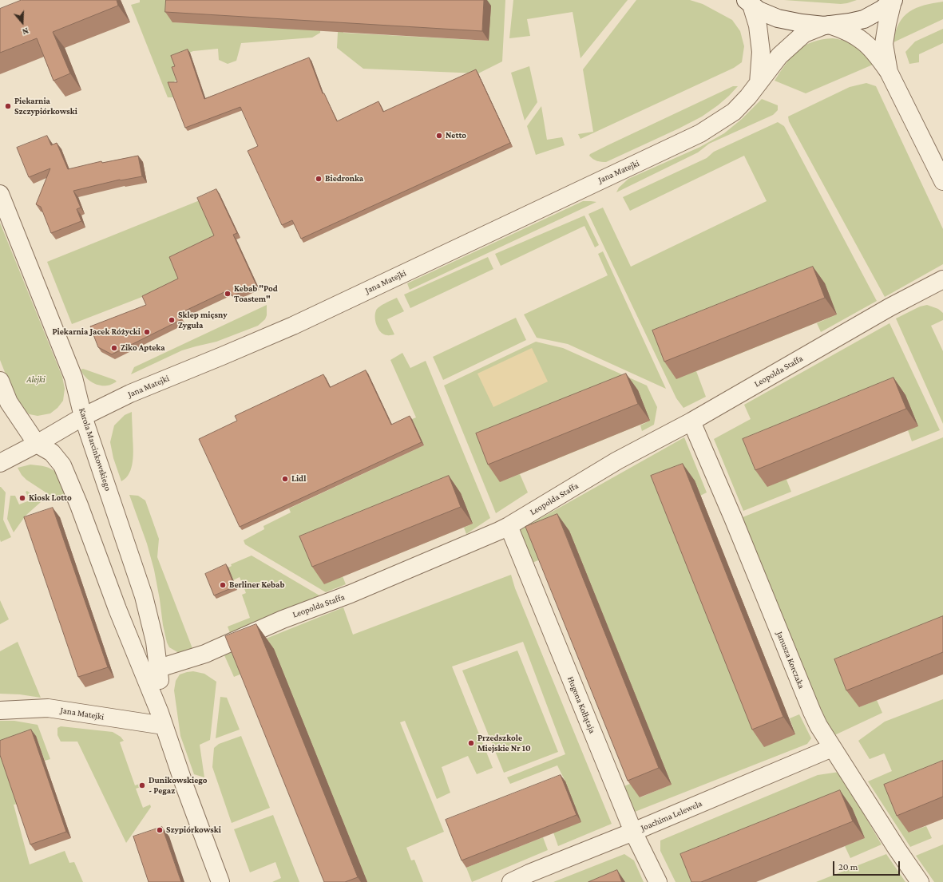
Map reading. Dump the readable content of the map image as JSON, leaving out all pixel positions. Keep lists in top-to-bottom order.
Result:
{
  "streets": {
    "street": [
      "Jana Matejki",
      "Leopolda Staffa",
      "Karola Marcinkowskiego",
      "Janusza Korczaka",
      "Hugona Kołłątaja",
      "Joachima Lelewela"
    ]
  },
  "crossings": [
    ["Jana Matejki", "Karola Marcinkowskiego"],
    ["Leopolda Staffa", "Karola Marcinkowskiego"],
    ["Leopolda Staffa", "Janusza Korczaka"],
    ["Leopolda Staffa", "Hugona Kołłątaja"],
    ["Janusza Korczaka", "Joachima Lelewela"],
    ["Hugona Kołłątaja", "Joachima Lelewela"]
  ],
  "parks": ["Alejki"],
  "places": [
    "Piekarnia Szczypiórkowski",
    "Netto",
    "Biedronka",
    "Kebab \"Pod Toastem\"",
    "Sklep mięsny Zyguła",
    "Piekarnia Jacek Różycki",
    "Ziko Apteka",
    "Lidl",
    "Kiosk Lotto",
    "Berliner Kebab",
    "Przedszkole Miejskie Nr 10",
    "Dunikowskiego - Pegaz",
    "Szypiórkowski"
  ],
  "scale_bar": "20 m",
  "north": "bottom"
}
